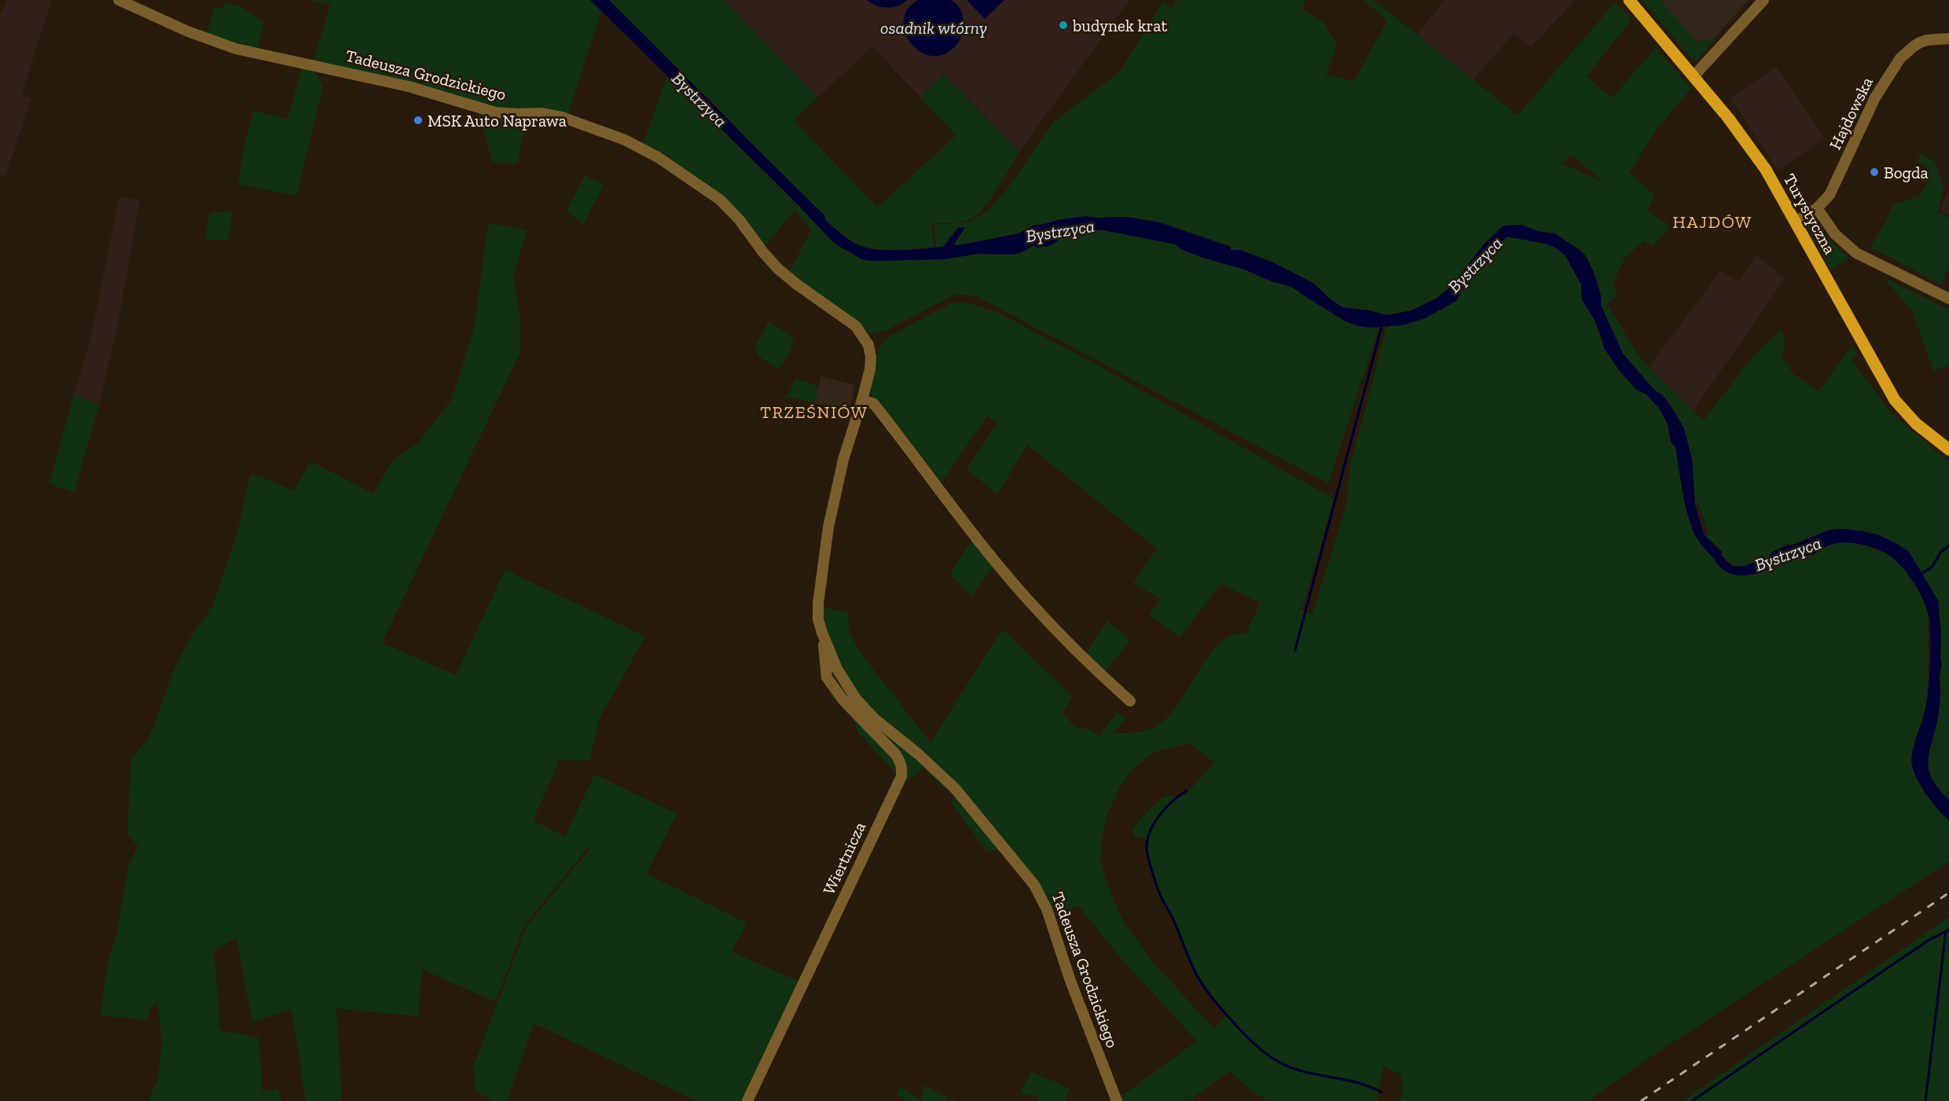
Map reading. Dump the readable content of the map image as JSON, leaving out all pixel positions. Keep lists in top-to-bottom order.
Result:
{
  "streets": {
    "main road": ["Turystyczna"],
    "street": ["Tadeusza Grodzickiego", "Hajdowska", "Wiertnicza"]
  },
  "crossings": [
    ["Tadeusza Grodzickiego", "Wiertnicza"],
    ["Hajdowska", "Turystyczna"]
  ],
  "districts": ["HAJDÓW", "TRZEŚNIÓW"],
  "water": ["osadnik wtórny", "Bystrzyca"],
  "places": ["budynek krat", "MSK Auto Naprawa", "Bogda"]
}
